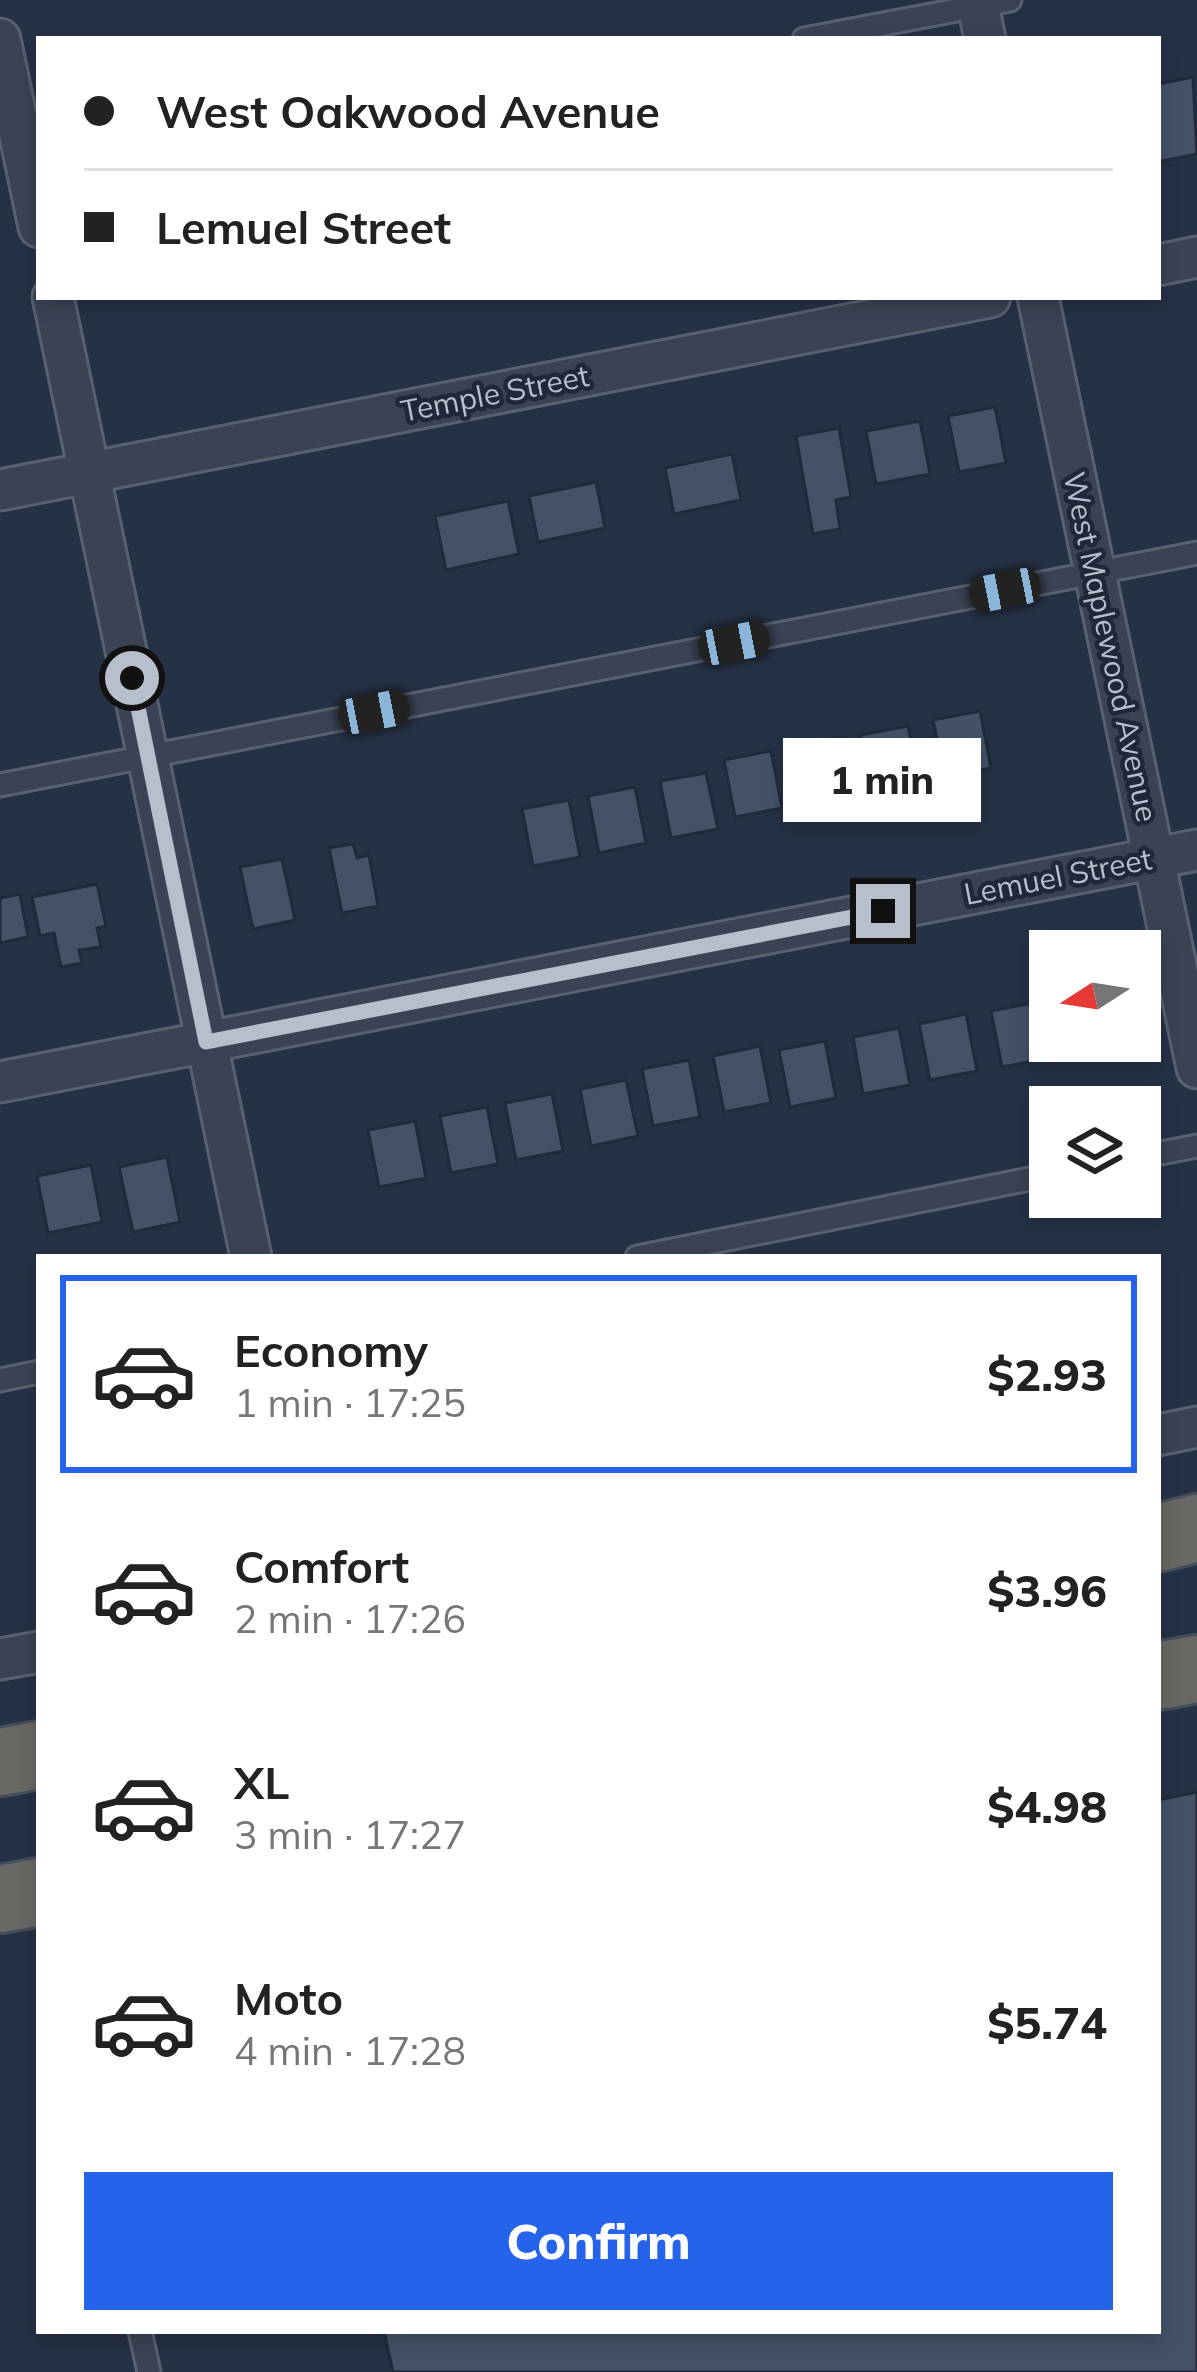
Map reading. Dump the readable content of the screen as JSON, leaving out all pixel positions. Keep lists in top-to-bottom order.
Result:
{
  "streets": {
    "street": ["Temple Street", "West Maplewood Avenue", "Lemuel Street"]
  },
  "crossings": [
    ["West Maplewood Avenue", "Lemuel Street"]
  ],
  "north": "left",
  "page": {
    "banner": ["West Oakwood Avenue", "Lemuel Street"],
    "bubble": "1 min",
    "list": [
      {
        "name": "Economy",
        "note": "1 min · 17:25",
        "value": "$2.93"
      },
      {
        "name": "Comfort",
        "note": "2 min · 17:26",
        "value": "$3.96"
      },
      {
        "name": "XL",
        "note": "3 min · 17:27",
        "value": "$4.98"
      },
      {
        "name": "Moto",
        "note": "4 min · 17:28",
        "value": "$5.74"
      }
    ],
    "buttons": "Confirm"
  }
}
